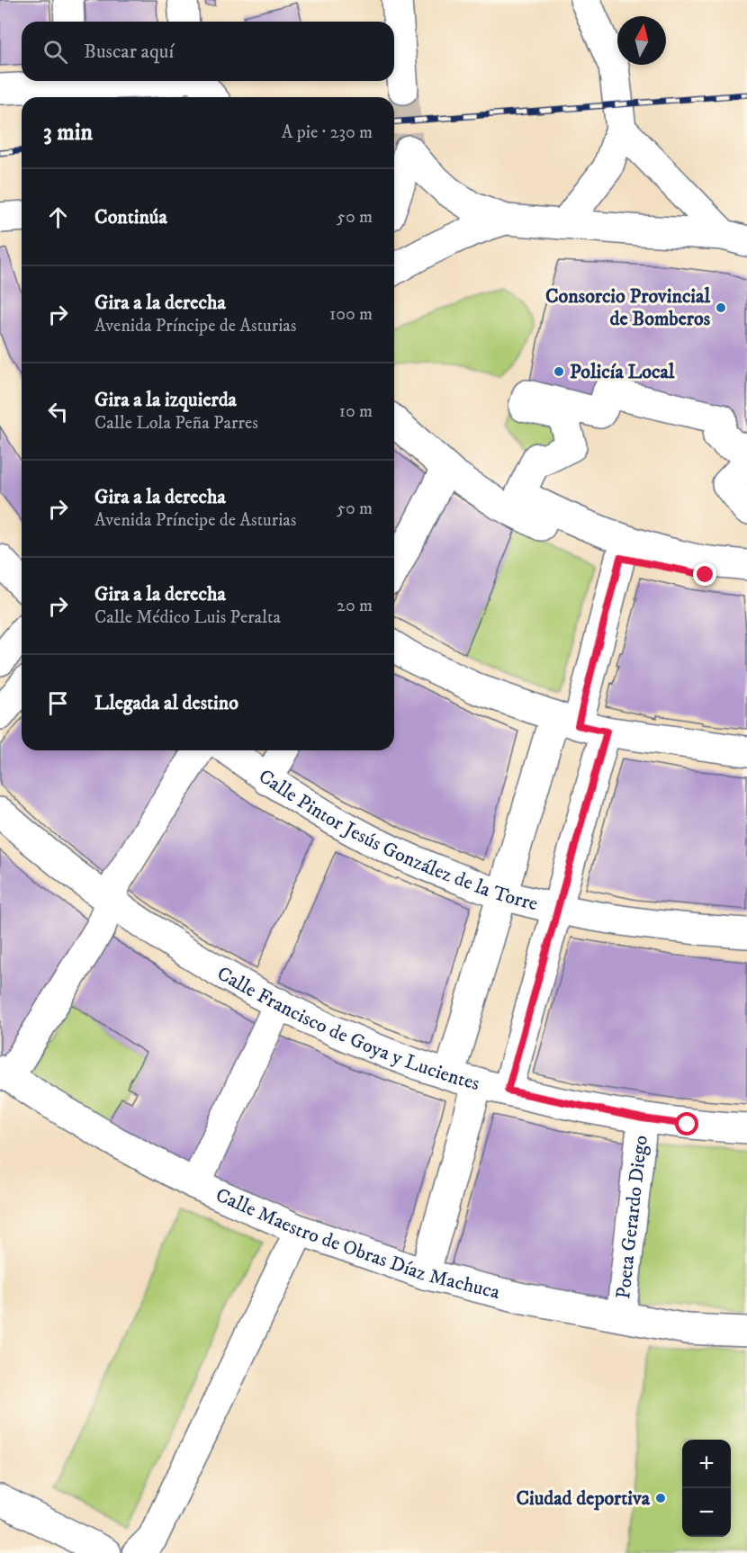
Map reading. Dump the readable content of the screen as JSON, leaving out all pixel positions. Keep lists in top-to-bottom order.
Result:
{
  "streets": {
    "street": [
      "Calle Pintor Jesús González de la Torre",
      "Calle Francisco de Goya y Lucientes",
      "Poeta Gerardo Diego",
      "Calle Maestro de Obras Díaz Machuca"
    ]
  },
  "crossings": [
    ["Calle Francisco de Goya y Lucientes", "Poeta Gerardo Diego"],
    ["Poeta Gerardo Diego", "Calle Maestro de Obras Díaz Machuca"]
  ],
  "places": ["Consorcio Provincial de Bomberos", "Policía Local", "Ciudad deportiva"],
  "north": "top",
  "page": {
    "search": "Buscar aquí",
    "heading": ["3 min", "A pie · 230 m"],
    "list": [
      ["Continúa", "50 m"],
      ["Gira a la derecha", "Avenida Príncipe de Asturias", "100 m"],
      ["Gira a la izquierda", "Calle Lola Peña Parres", "10 m"],
      ["Gira a la derecha", "Avenida Príncipe de Asturias", "50 m"],
      ["Gira a la derecha", "Calle Médico Luis Peralta", "20 m"],
      "Llegada al destino"
    ],
    "map_buttons": ["+", "−"]
  }
}
